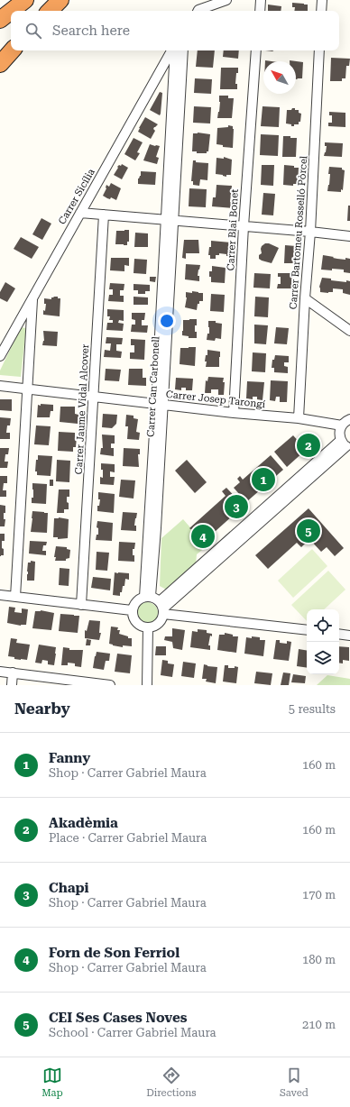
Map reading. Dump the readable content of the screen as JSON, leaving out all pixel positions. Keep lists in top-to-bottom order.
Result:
{
  "streets": {
    "street": [
      "Carrer Sicília",
      "Carrer Blai Bonet",
      "Carrer Bartomeu Rosselló Pòrcel",
      "Carrer Can Carbonell",
      "Carrer Josep Tarongí",
      "Carrer Jaume Vidal Alcover"
    ]
  },
  "crossings": [
    ["Carrer Blai Bonet", "Carrer Josep Tarongí"],
    ["Carrer Bartomeu Rosselló Pòrcel", "Carrer Josep Tarongí"],
    ["Carrer Can Carbonell", "Carrer Josep Tarongí"],
    ["Carrer Josep Tarongí", "Carrer Jaume Vidal Alcover"]
  ],
  "north": "top left",
  "page": {
    "search": "Search here",
    "pins": [
      "2",
      "1",
      "3",
      "5",
      "4"
    ],
    "heading": ["Nearby", "5 results"],
    "list": [
      {
        "mark": "1",
        "name": "Fanny",
        "note": "Shop · Carrer Gabriel Maura",
        "value": "160 m"
      },
      {
        "mark": "2",
        "name": "Akadèmia",
        "note": "Place · Carrer Gabriel Maura",
        "value": "160 m"
      },
      {
        "mark": "3",
        "name": "Chapi",
        "note": "Shop · Carrer Gabriel Maura",
        "value": "170 m"
      },
      {
        "mark": "4",
        "name": "Forn de Son Ferriol",
        "note": "Shop · Carrer Gabriel Maura",
        "value": "180 m"
      },
      {
        "mark": "5",
        "name": "CEI Ses Cases Noves",
        "note": "School · Carrer Gabriel Maura",
        "value": "210 m"
      }
    ],
    "nav": ["Map", "Directions", "Saved"]
  }
}
